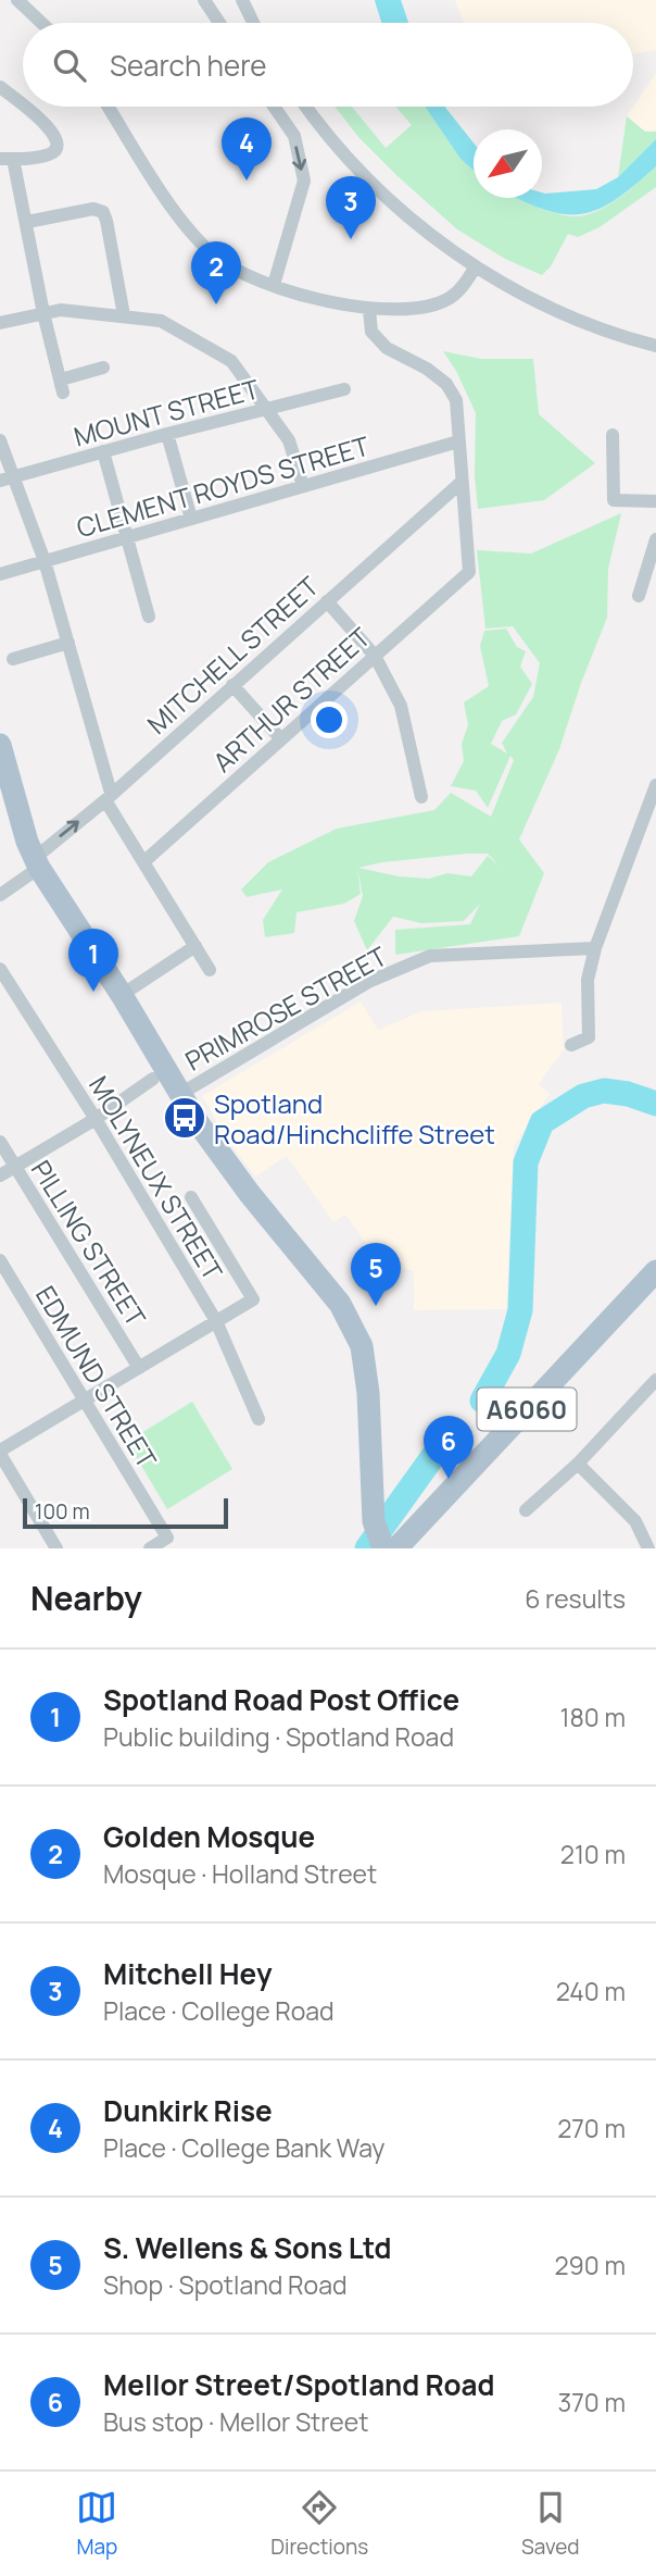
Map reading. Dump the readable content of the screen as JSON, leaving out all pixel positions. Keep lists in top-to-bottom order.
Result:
{
  "streets": {
    "main road": ["A6060"],
    "street": [
      "MOUNT STREET",
      "CLEMENT ROYDS STREET",
      "MITCHELL STREET",
      "ARTHUR STREET",
      "PRIMROSE STREET",
      "MOLYNEUX STREET",
      "PILLING STREET",
      "EDMUND STREET"
    ]
  },
  "crossings": [
    ["MITCHELL STREET", "ARTHUR STREET"]
  ],
  "places": {
    "bus stop": ["Spotland Road/Hinchcliffe Street"]
  },
  "scale_bar": "100 m",
  "north": "bottom left",
  "page": {
    "search": "Search here",
    "pins": [
      "4",
      "3",
      "2",
      "1",
      "5",
      "6"
    ],
    "scale": "100 m",
    "heading": ["Nearby", "6 results"],
    "list": [
      {
        "mark": "1",
        "name": "Spotland Road Post Office",
        "note": "Public building · Spotland Road",
        "value": "180 m"
      },
      {
        "mark": "2",
        "name": "Golden Mosque",
        "note": "Mosque · Holland Street",
        "value": "210 m"
      },
      {
        "mark": "3",
        "name": "Mitchell Hey",
        "note": "Place · College Road",
        "value": "240 m"
      },
      {
        "mark": "4",
        "name": "Dunkirk Rise",
        "note": "Place · College Bank Way",
        "value": "270 m"
      },
      {
        "mark": "5",
        "name": "S. Wellens & Sons Ltd",
        "note": "Shop · Spotland Road",
        "value": "290 m"
      },
      {
        "mark": "6",
        "name": "Mellor Street/Spotland Road",
        "note": "Bus stop · Mellor Street",
        "value": "370 m"
      }
    ],
    "nav": ["Map", "Directions", "Saved"]
  }
}
